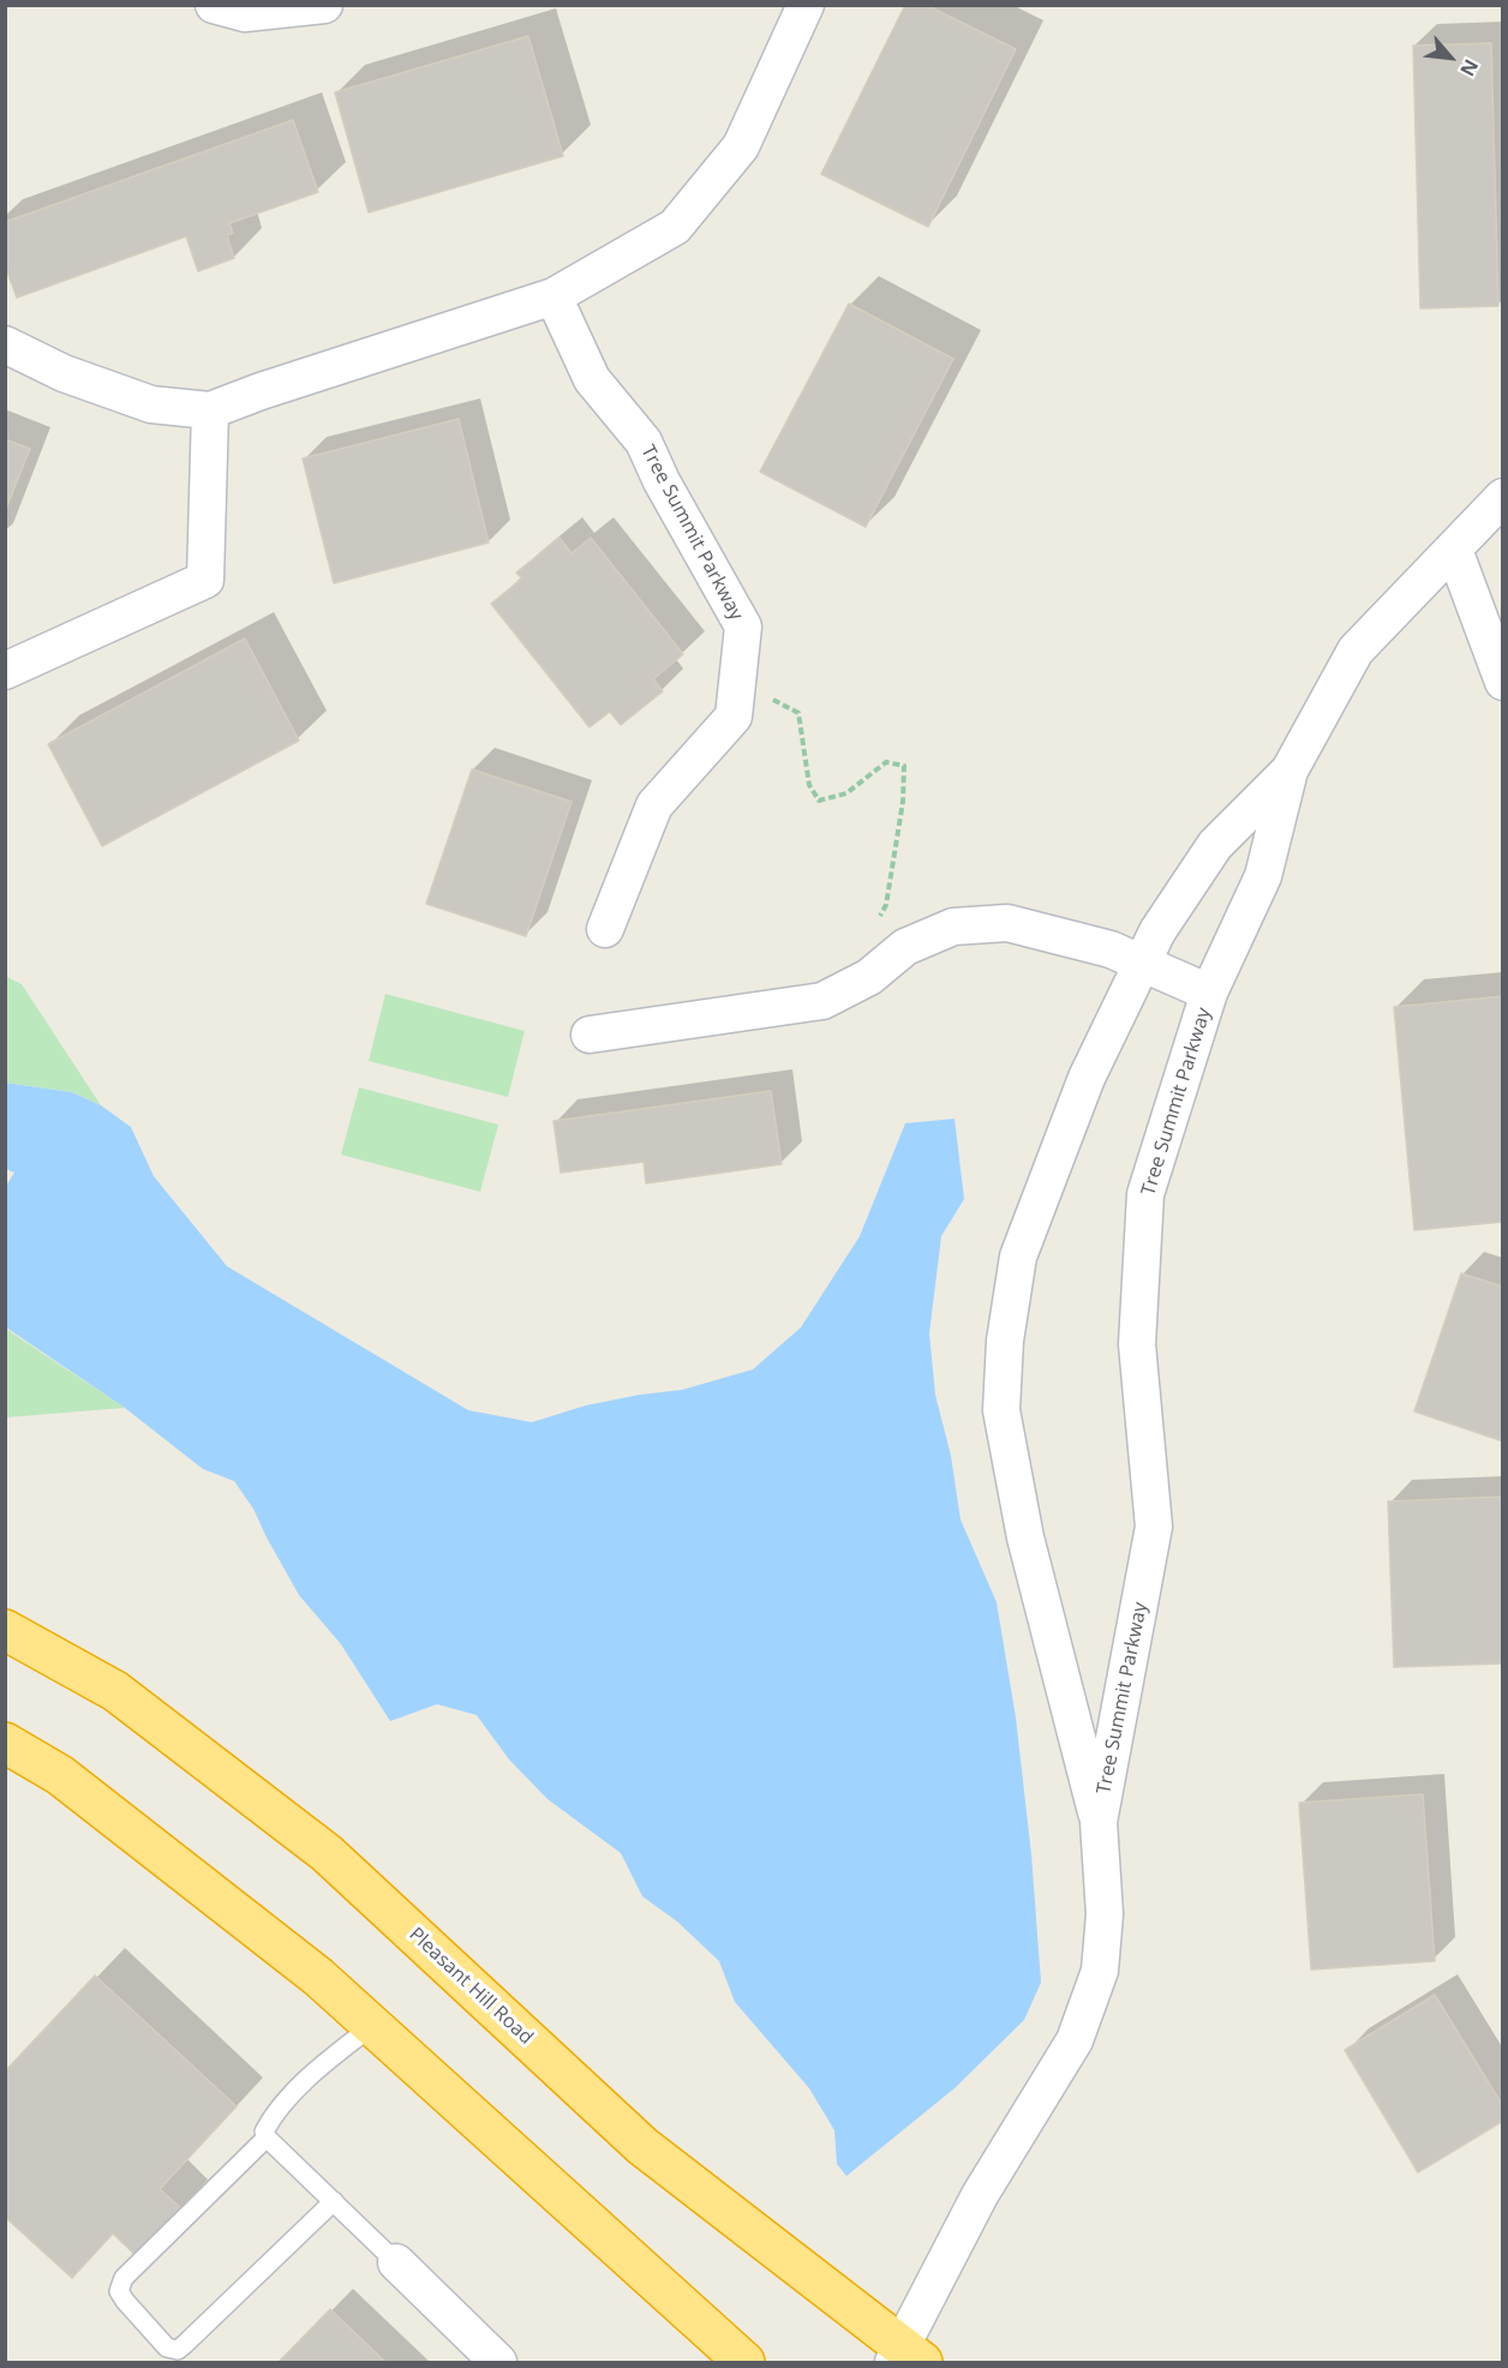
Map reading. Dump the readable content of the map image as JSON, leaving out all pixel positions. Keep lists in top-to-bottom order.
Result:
{
  "streets": {
    "highway": ["Pleasant Hill Road"],
    "street": ["Tree Summit Parkway"]
  },
  "crossings": [
    ["Tree Summit Parkway", "Pleasant Hill Road"]
  ],
  "north": "bottom right"
}
